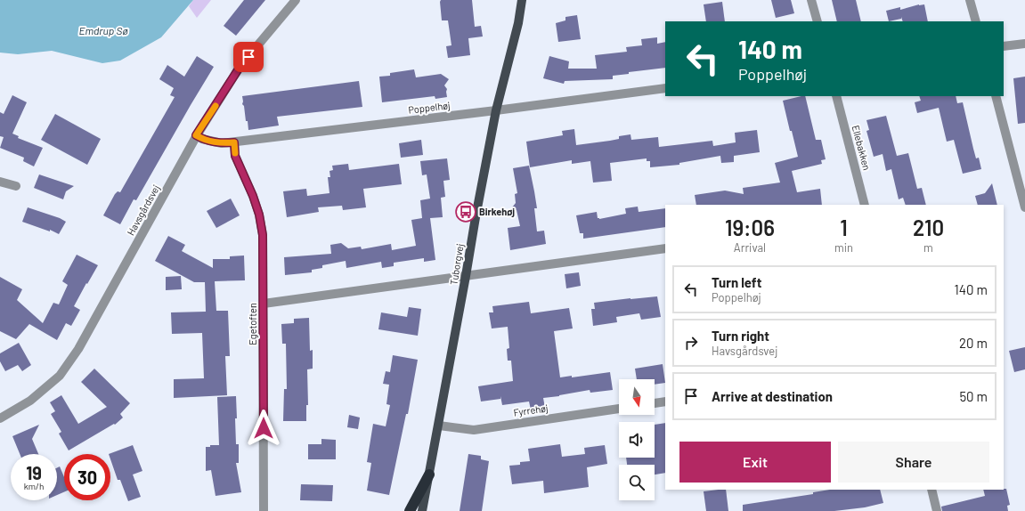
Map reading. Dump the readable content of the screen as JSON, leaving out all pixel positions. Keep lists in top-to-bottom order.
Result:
{
  "streets": {
    "main road": ["Tuborgvej"],
    "street": [
      "Poppelhøj",
      "Ellebakken",
      "Havsgårdsvej",
      "Egetoften",
      "Fyrrehøj"
    ]
  },
  "crossings": [
    ["Poppelhøj", "Havsgårdsvej"],
    ["Poppelhøj", "Tuborgvej"],
    ["Poppelhøj", "Egetoften"],
    ["Tuborgvej", "Fyrrehøj"]
  ],
  "water": ["Emdrup Sø"],
  "places": {
    "bus stop": ["Birkehøj"]
  },
  "north": "bottom",
  "page": {
    "turn": ["140 m", "Poppelhøj"],
    "eta": [
      "19:06",
      "Arrival",
      "1",
      "min",
      "210",
      "m"
    ],
    "list": [
      {
        "name": "Turn left",
        "note": "Poppelhøj",
        "value": "140 m"
      },
      {
        "name": "Turn right",
        "note": "Havsgårdsvej",
        "value": "20 m"
      },
      {
        "name": "Arrive at destination",
        "value": "50 m"
      }
    ],
    "buttons": ["Exit", "Share"],
    "speed": "19 km/h",
    "limit": "30"
  }
}
